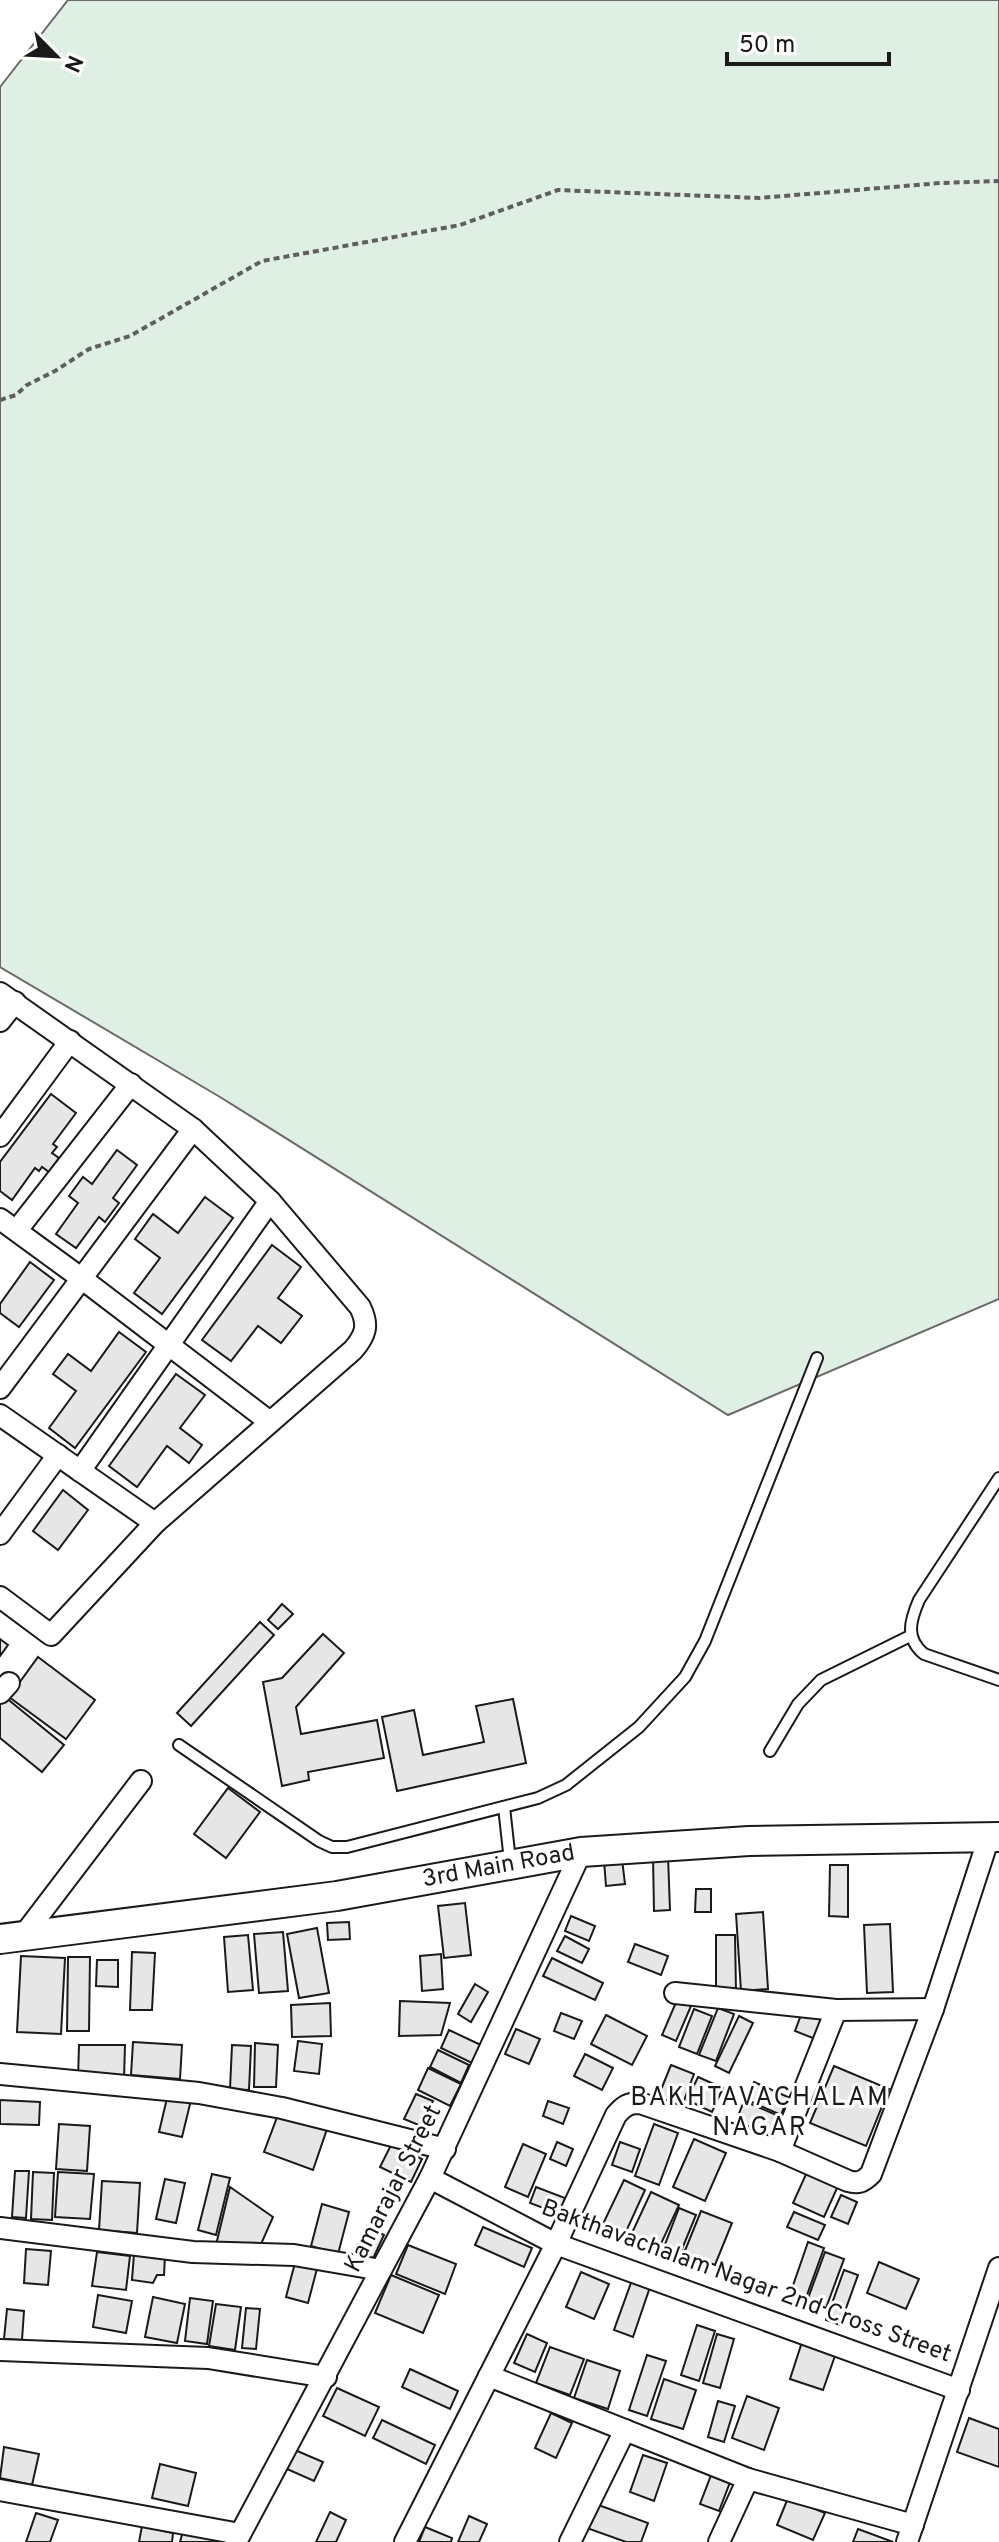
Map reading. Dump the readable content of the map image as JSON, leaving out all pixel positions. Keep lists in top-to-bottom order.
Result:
{
  "streets": {
    "street": ["3rd Main Road", "Kamarajar Street", "Bakthavachalam Nagar 2nd Cross Street"]
  },
  "crossings": [
    ["3rd Main Road", "Kamarajar Street"],
    ["Kamarajar Street", "Bakthavachalam Nagar 2nd Cross Street"]
  ],
  "districts": ["BAKHTAVACHALAM NAGAR"],
  "scale_bar": "50 m",
  "north": "bottom right"
}
